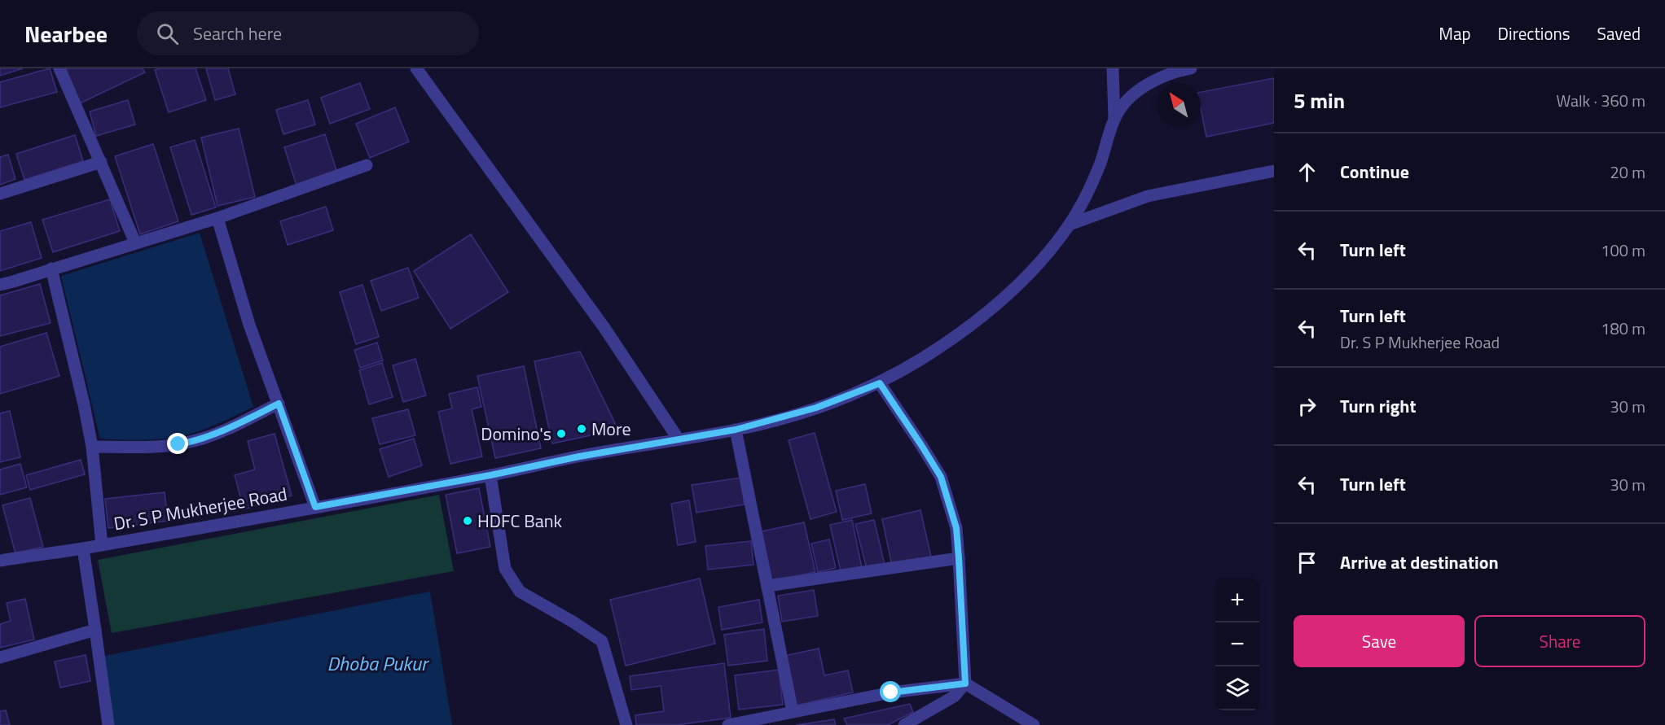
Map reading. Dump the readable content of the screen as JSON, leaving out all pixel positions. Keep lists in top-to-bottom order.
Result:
{
  "streets": {
    "street": ["Dr. S P Mukherjee Road"]
  },
  "water": ["Dhoba Pukur"],
  "places": ["More", "Domino's", "HDFC Bank"],
  "north": "top left",
  "page": {
    "header": "Nearbee",
    "search": "Search here",
    "nav": ["Map", "Directions", "Saved"],
    "heading": ["5 min", "Walk · 360 m"],
    "list": [
      ["Continue", "20 m"],
      ["Turn left", "100 m"],
      ["Turn left", "Dr. S P Mukherjee Road", "180 m"],
      ["Turn right", "30 m"],
      ["Turn left", "30 m"],
      "Arrive at destination"
    ],
    "map_buttons": ["+", "−"],
    "buttons": ["Save", "Share"]
  }
}
